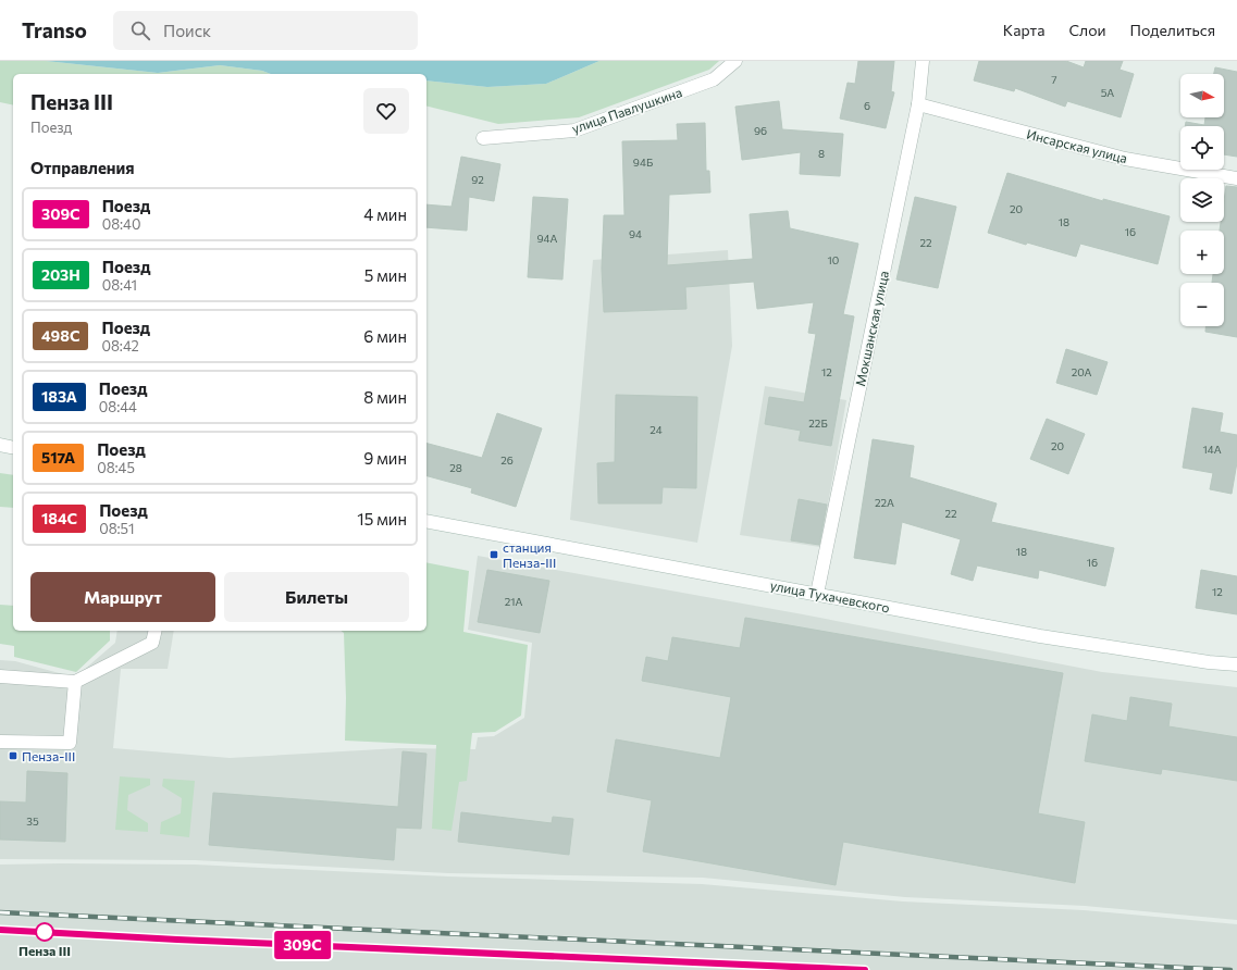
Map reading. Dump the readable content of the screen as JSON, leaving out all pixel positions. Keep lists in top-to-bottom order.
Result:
{
  "streets": {
    "street": [
      "улица Павлушкина",
      "Инсарская улица",
      "Мокшанская улица",
      "улица Тухачевского"
    ]
  },
  "crossings": [
    ["Инсарская улица", "Мокшанская улица"],
    ["Мокшанская улица", "улица Тухачевского"]
  ],
  "places": {
    "transit": ["станция Пенза-III", "Пенза-III"],
    "other": ["Пенза III"]
  },
  "house_numbers": [
    "7",
    "5А",
    "6",
    "96",
    "8",
    "94Б",
    "92",
    "20",
    "18",
    "16",
    "94",
    "94А",
    "22",
    "10",
    "12",
    "20А",
    "22Б",
    "24",
    "20",
    "14А",
    "26",
    "28",
    "22А",
    "22",
    "18",
    "16",
    "12",
    "21А",
    "35"
  ],
  "north": "right",
  "page": {
    "header": "Transo",
    "search": "Поиск",
    "nav": ["Карта", "Слои", "Поделиться"],
    "on_map": "309С",
    "map_buttons": ["+", "−"],
    "heading": [
      ["Пенза III", "Поезд"],
      "Отправления"
    ],
    "list": [
      {
        "mark": "309С",
        "name": "Поезд",
        "note": "08:40",
        "value": "4 мин"
      },
      {
        "mark": "203Н",
        "name": "Поезд",
        "note": "08:41",
        "value": "5 мин"
      },
      {
        "mark": "498С",
        "name": "Поезд",
        "note": "08:42",
        "value": "6 мин"
      },
      {
        "mark": "183А",
        "name": "Поезд",
        "note": "08:44",
        "value": "8 мин"
      },
      {
        "mark": "517А",
        "name": "Поезд",
        "note": "08:45",
        "value": "9 мин"
      },
      {
        "mark": "184С",
        "name": "Поезд",
        "note": "08:51",
        "value": "15 мин"
      }
    ],
    "buttons": ["Маршрут", "Билеты"]
  }
}
